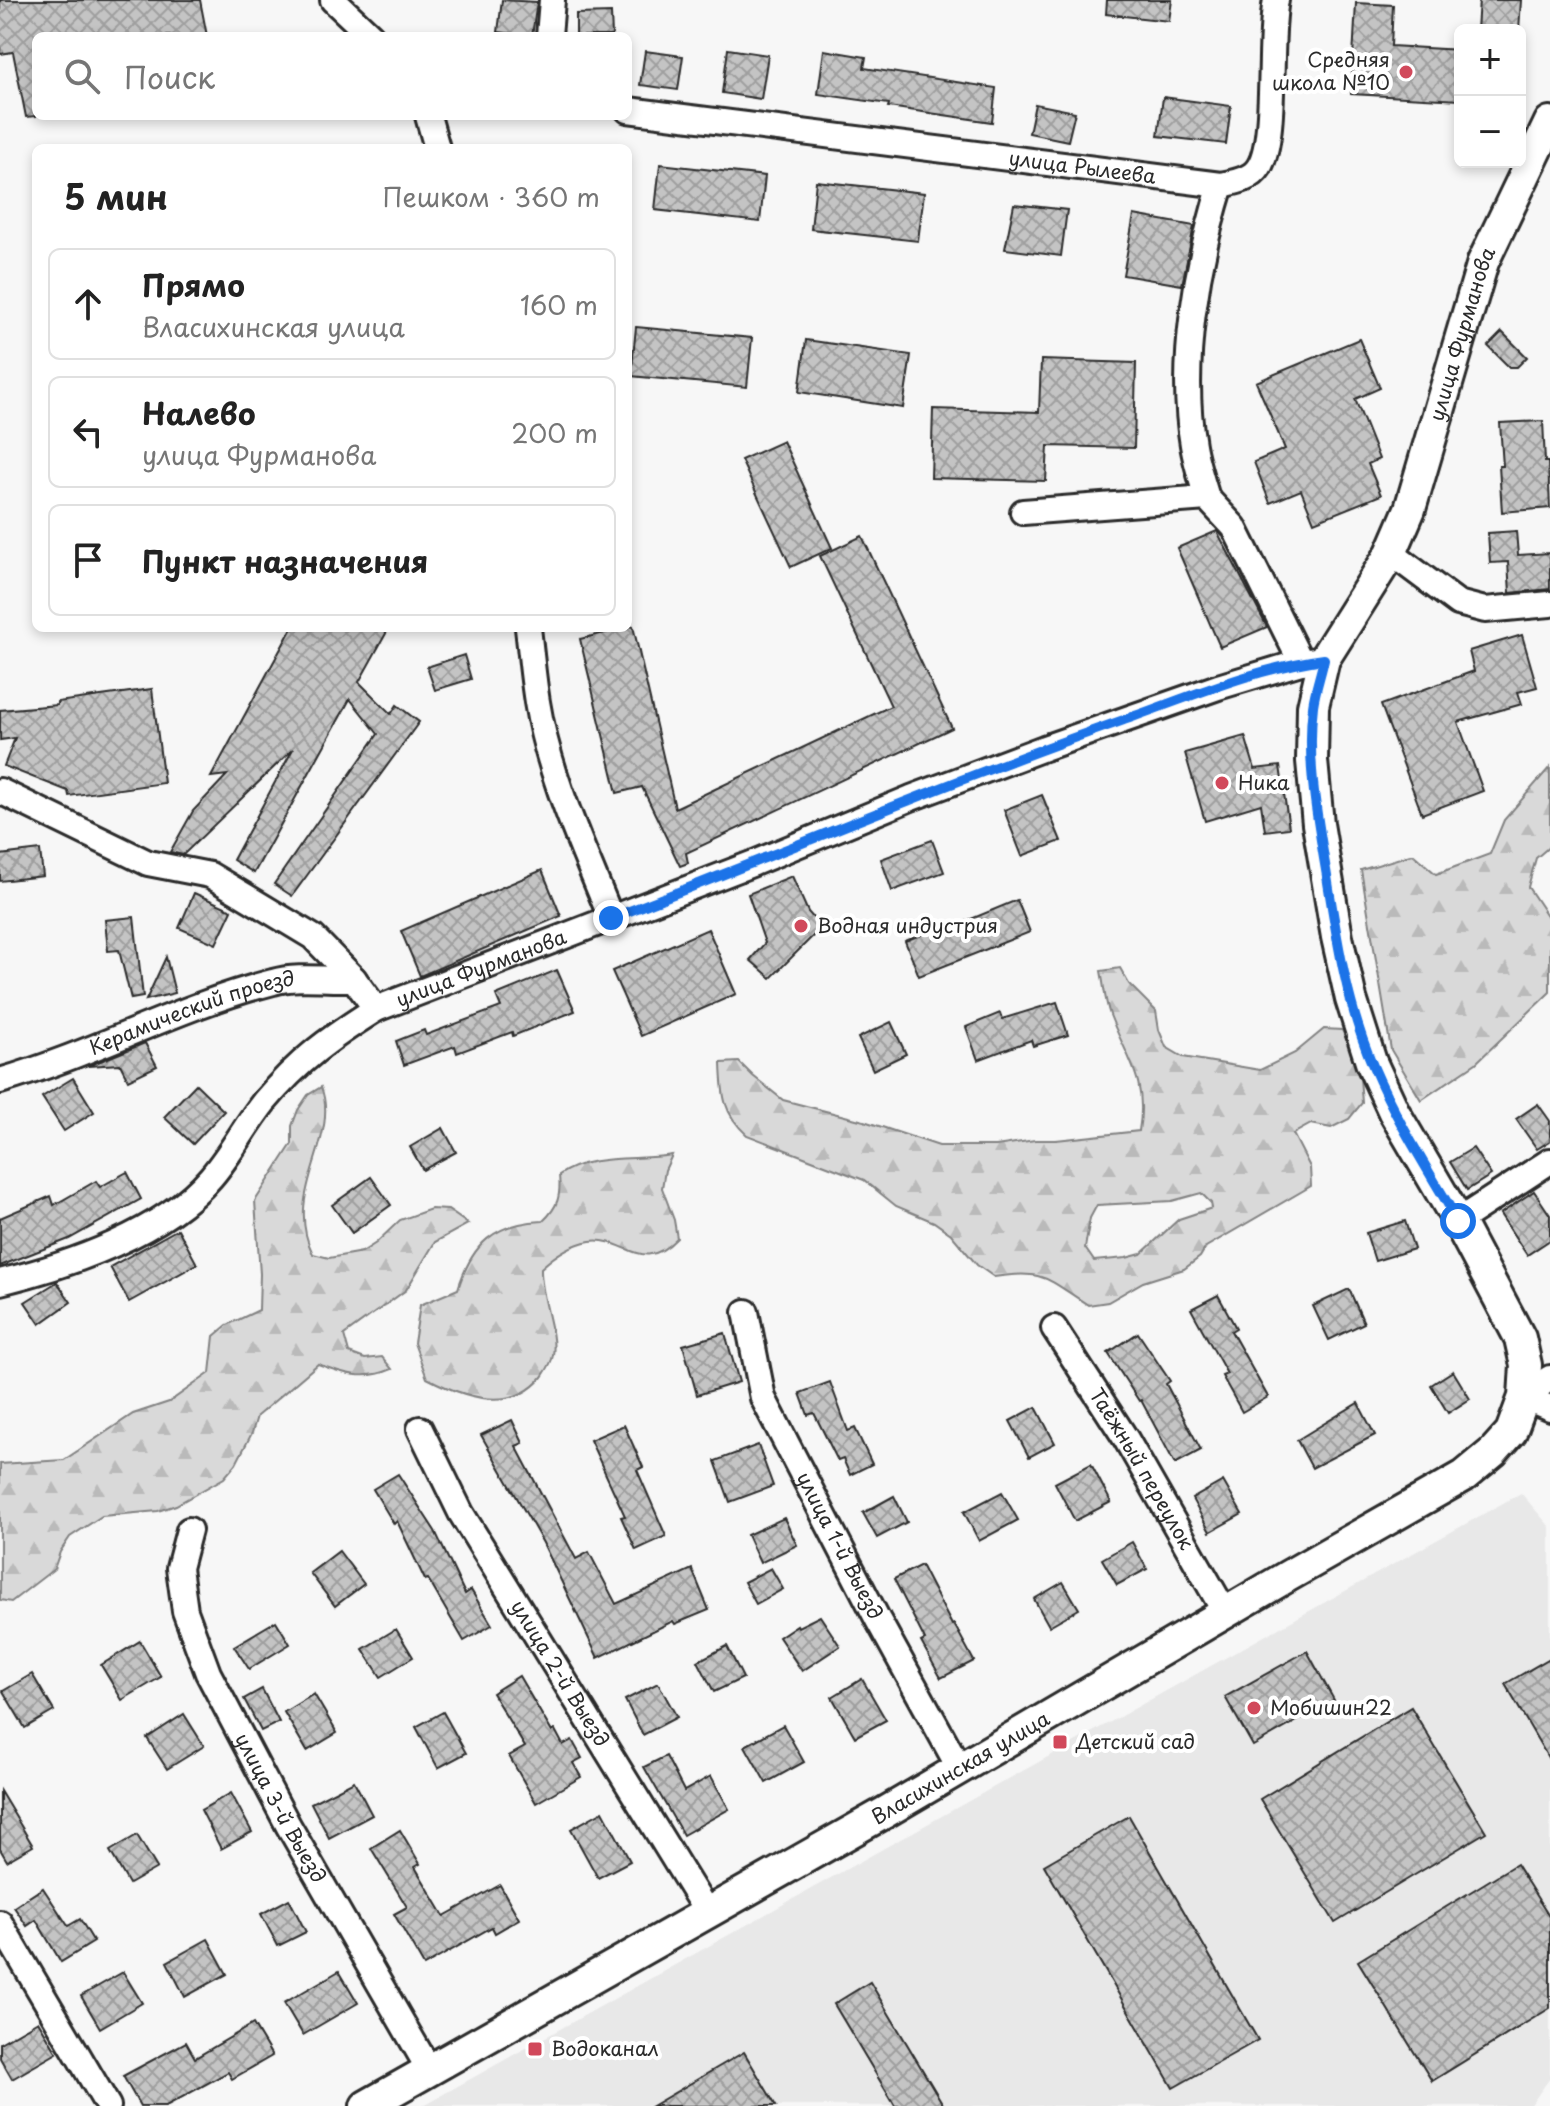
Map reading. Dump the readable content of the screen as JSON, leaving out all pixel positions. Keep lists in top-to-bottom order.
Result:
{
  "streets": {
    "street": [
      "улица Рылеева",
      "улица Фурманова",
      "Керамический проезд",
      "Таёжный переулок",
      "улица 1-й Выезд",
      "улица 2-й Выезд",
      "Власихинская улица",
      "улица 3-й Выезд"
    ]
  },
  "crossings": [
    ["улица Фурманова", "Власихинская улица"],
    ["Таёжный переулок", "Власихинская улица"],
    ["улица 1-й Выезд", "Власихинская улица"],
    ["улица 2-й Выезд", "Власихинская улица"],
    ["Власихинская улица", "улица 3-й Выезд"]
  ],
  "places": {
    "other": [
      "Средняя школа №10",
      "Ника",
      "Водная индустрия",
      "Мобишин22"
    ],
    "transit": ["Детский сад", "Водоканал"]
  },
  "page": {
    "map_buttons": ["+", "−"],
    "search": "Поиск",
    "heading": ["5 мин", "Пешком · 360 m"],
    "list": [
      ["Прямо", "Власихинская улица", "160 m"],
      ["Налево", "улица Фурманова", "200 m"],
      "Пункт назначения"
    ]
  }
}
